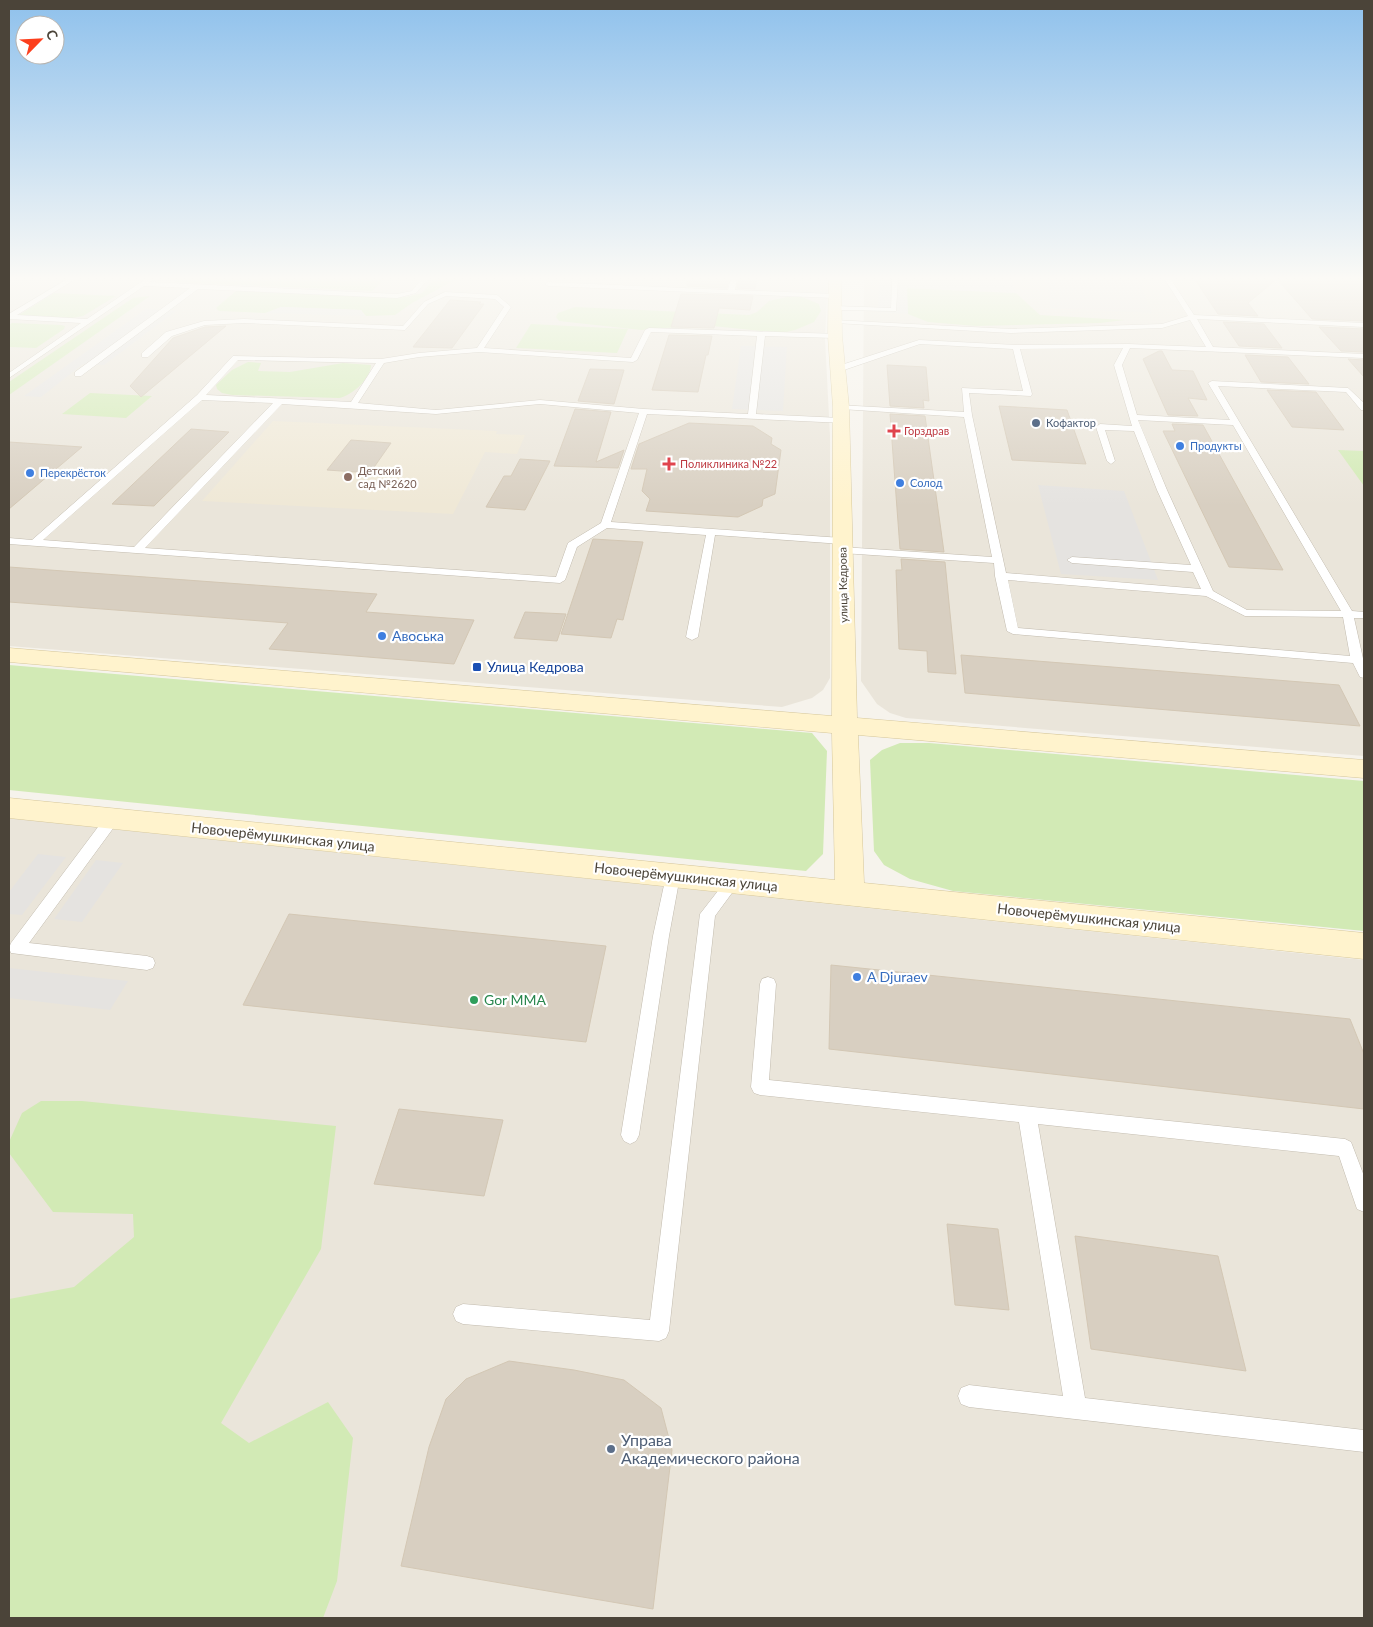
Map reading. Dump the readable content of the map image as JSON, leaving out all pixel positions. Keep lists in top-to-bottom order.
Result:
{
  "streets": {
    "street": ["улица Кедрова", "Новочерёмушкинская улица"]
  },
  "crossings": [
    ["улица Кедрова", "Новочерёмушкинская улица"]
  ],
  "places": {
    "other": [
      "Кофактор",
      "Продукты",
      "Перекрёсток",
      "Детский сад №2620",
      "Солод",
      "Авоська",
      "A Djuraev",
      "Gor MMA",
      "Управа Академического района"
    ],
    "health": ["Горздрав", "Поликлиника №22"],
    "transit": ["Улица Кедрова"]
  },
  "north": "top right"
}
